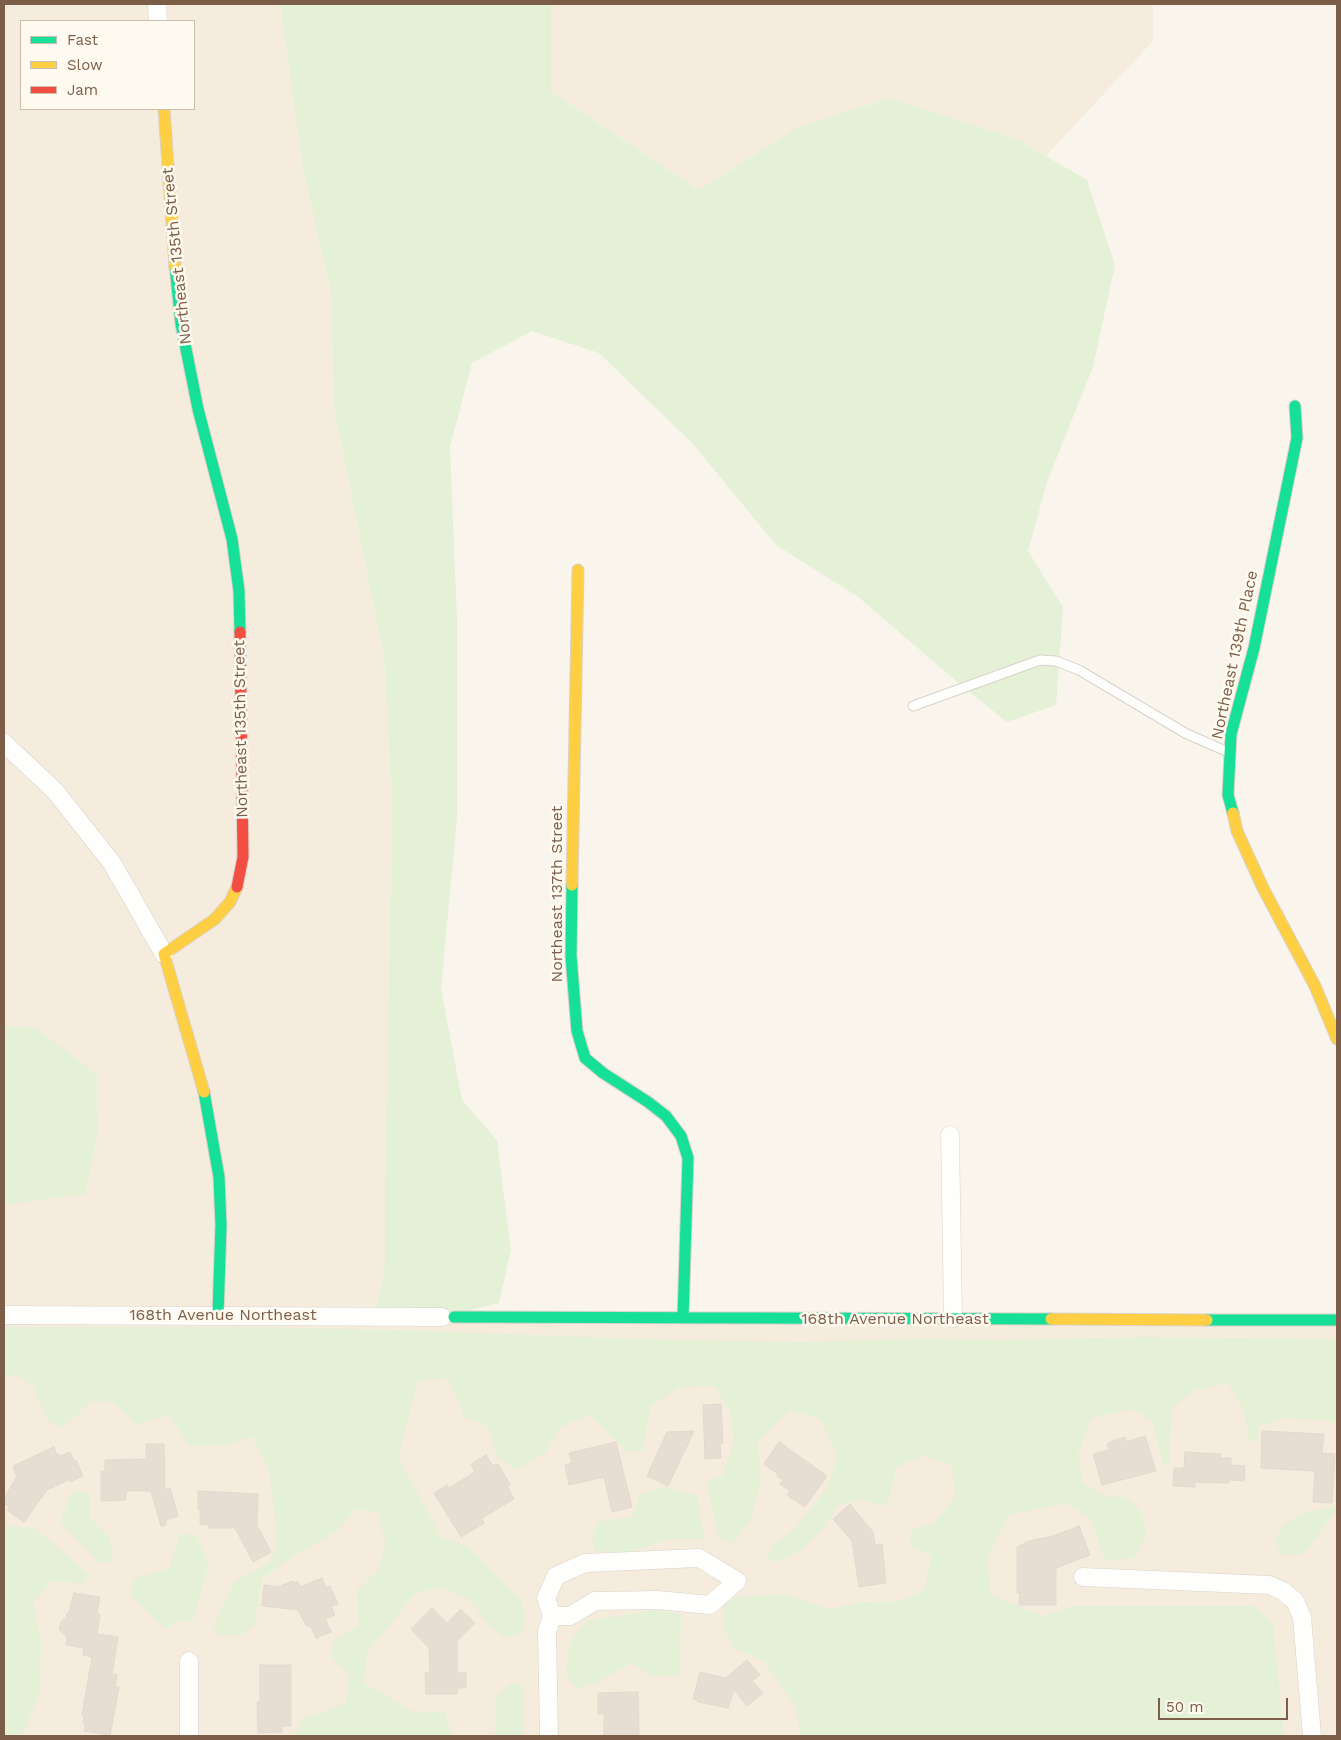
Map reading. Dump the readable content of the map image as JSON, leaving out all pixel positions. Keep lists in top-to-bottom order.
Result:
{
  "streets": {
    "street": [
      "Northeast 135th Street",
      "Northeast 139th Place",
      "Northeast 137th Street",
      "168th Avenue Northeast"
    ]
  },
  "crossings": [
    ["Northeast 137th Street", "168th Avenue Northeast"]
  ],
  "legend": ["Fast", "Slow", "Jam"],
  "scale_bar": "50 m"
}
